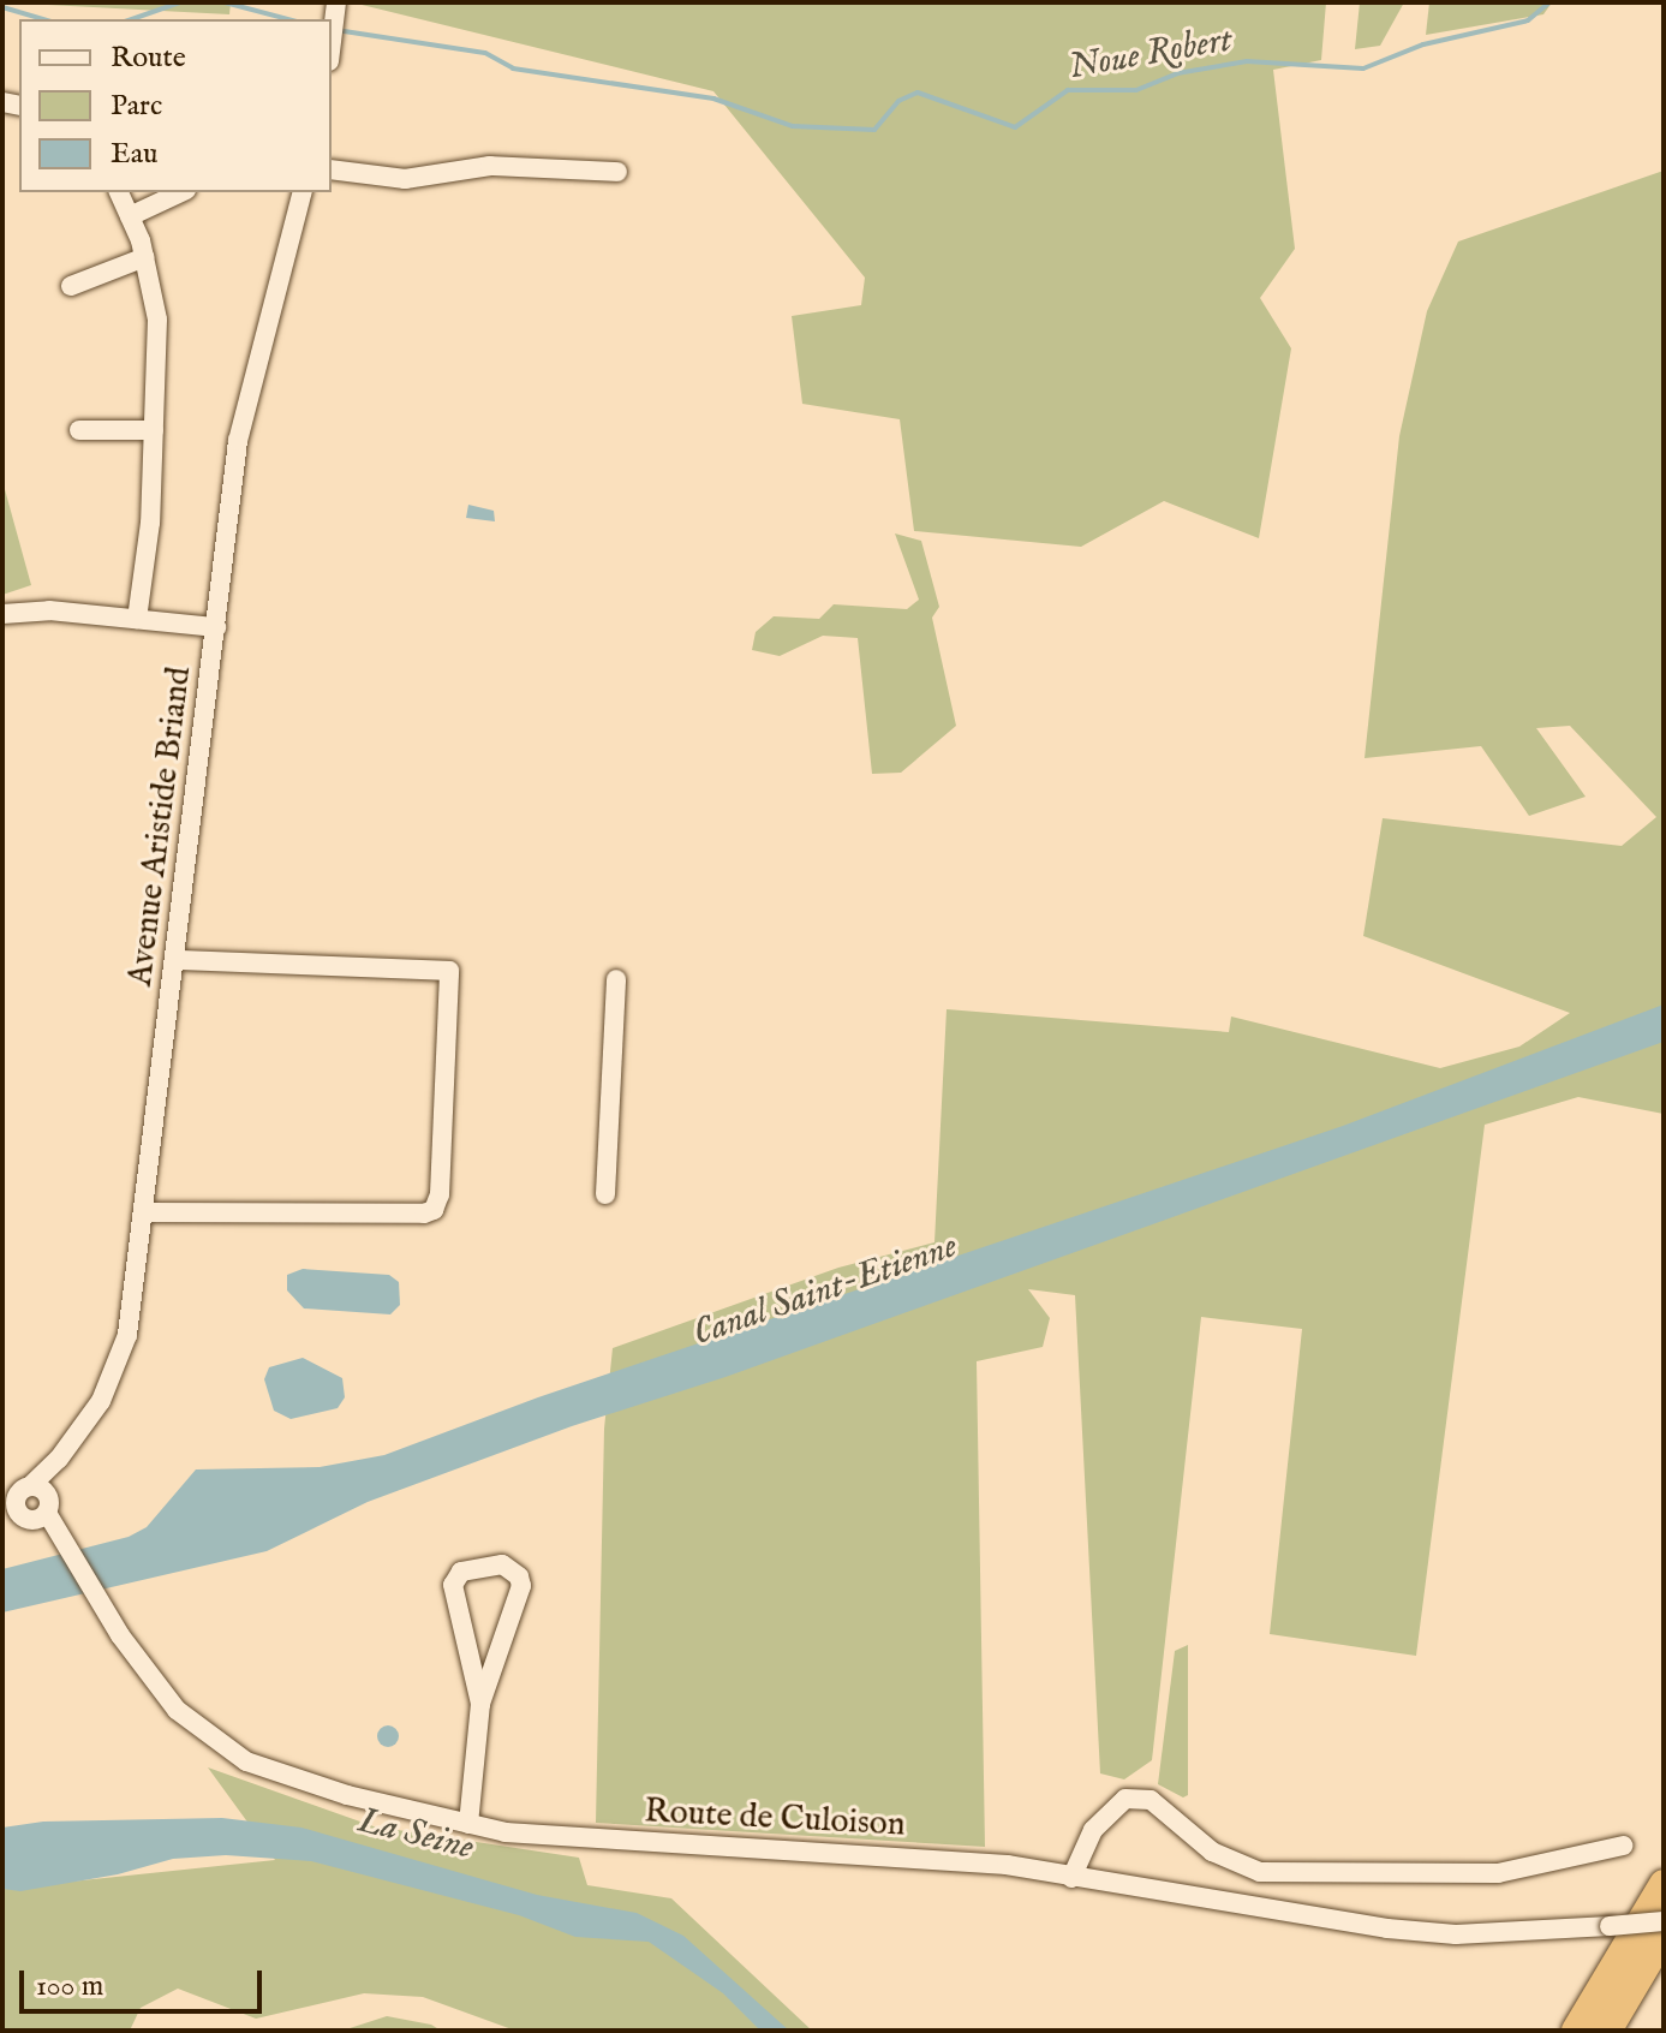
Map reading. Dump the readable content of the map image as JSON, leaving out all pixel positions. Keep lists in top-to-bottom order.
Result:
{
  "streets": {
    "street": ["Avenue Aristide Briand", "Route de Culoison"]
  },
  "crossings": [
    ["Avenue Aristide Briand", "Route de Culoison"]
  ],
  "water": ["Noue Robert", "Canal Saint-Etienne", "La Seine"],
  "legend": ["Route", "Parc", "Eau"],
  "scale_bar": "100 m"
}
